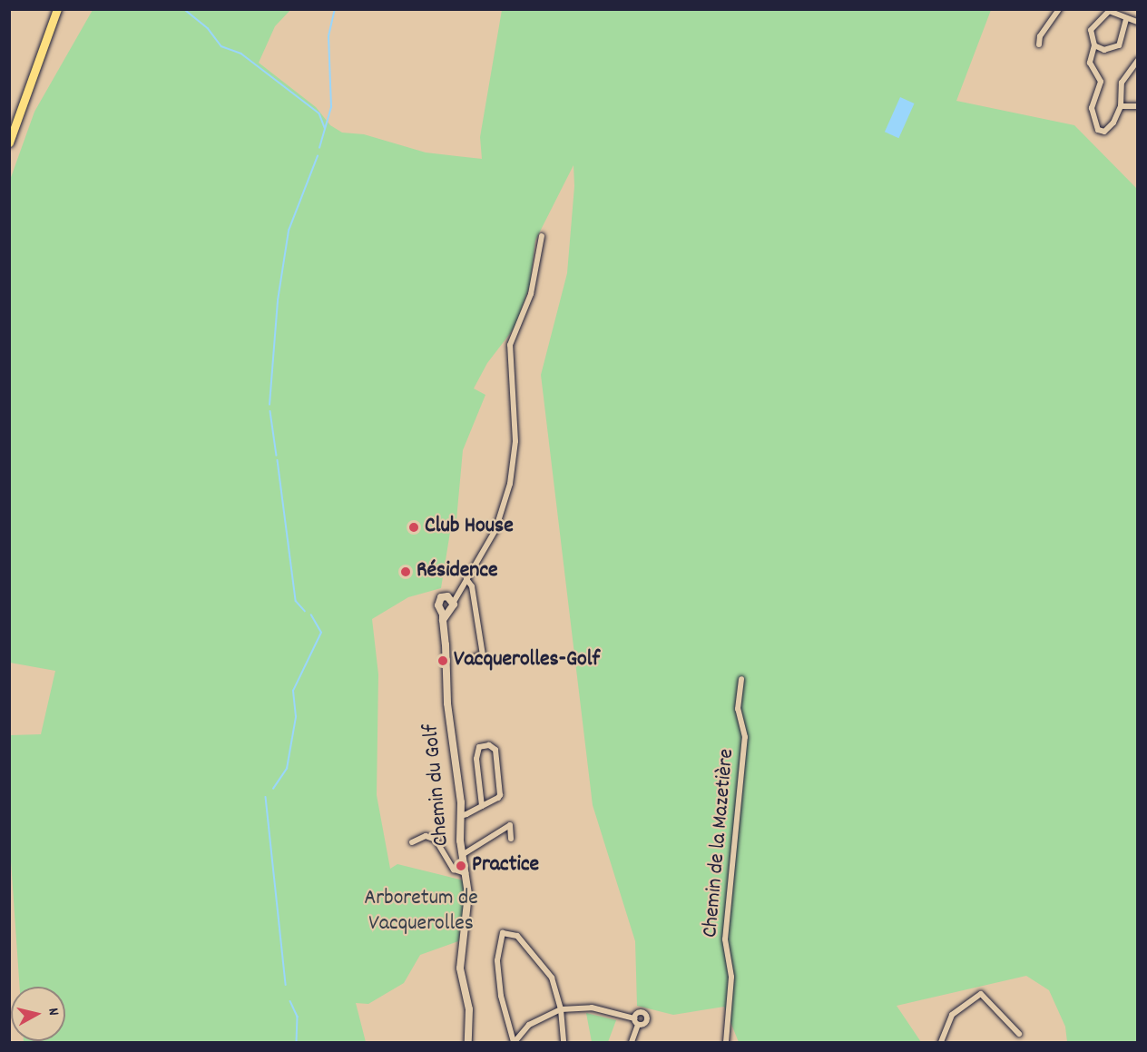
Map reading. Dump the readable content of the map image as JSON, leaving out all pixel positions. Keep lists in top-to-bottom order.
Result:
{
  "streets": {
    "street": ["Chemin du Golf", "Chemin de la Mazetière"]
  },
  "parks": ["Arboretum de Vacquerolles"],
  "places": [
    "Club House",
    "Résidence",
    "Vacquerolles-Golf",
    "Practice"
  ],
  "north": "right"
}
